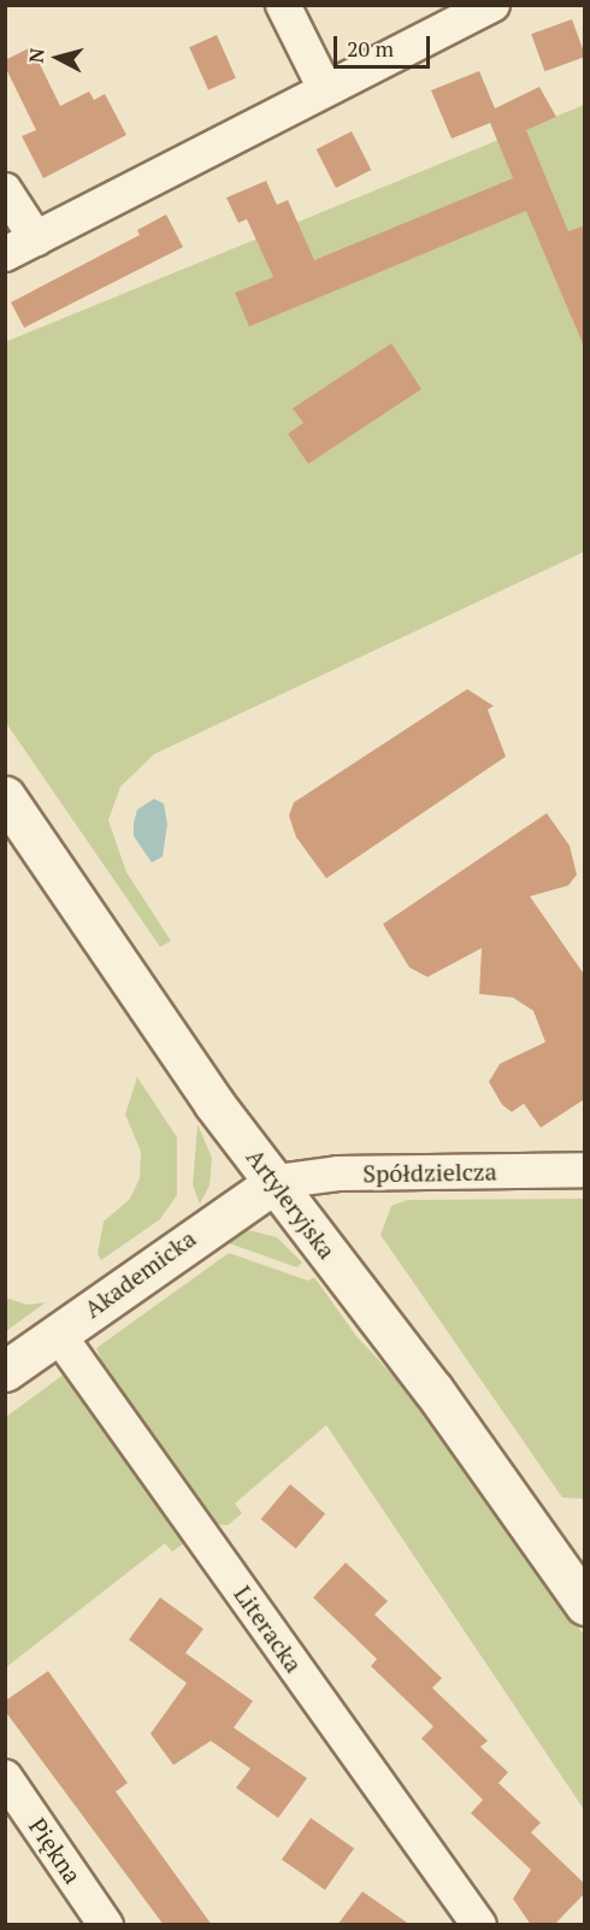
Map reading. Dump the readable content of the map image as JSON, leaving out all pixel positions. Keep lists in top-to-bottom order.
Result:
{
  "streets": {
    "street": [
      "Spółdzielcza",
      "Artyleryjska",
      "Akademicka",
      "Literacka",
      "Piękna"
    ]
  },
  "crossings": [
    ["Spółdzielcza", "Artyleryjska"],
    ["Spółdzielcza", "Akademicka"],
    ["Artyleryjska", "Akademicka"],
    ["Akademicka", "Literacka"]
  ],
  "scale_bar": "20 m",
  "north": "left"
}
